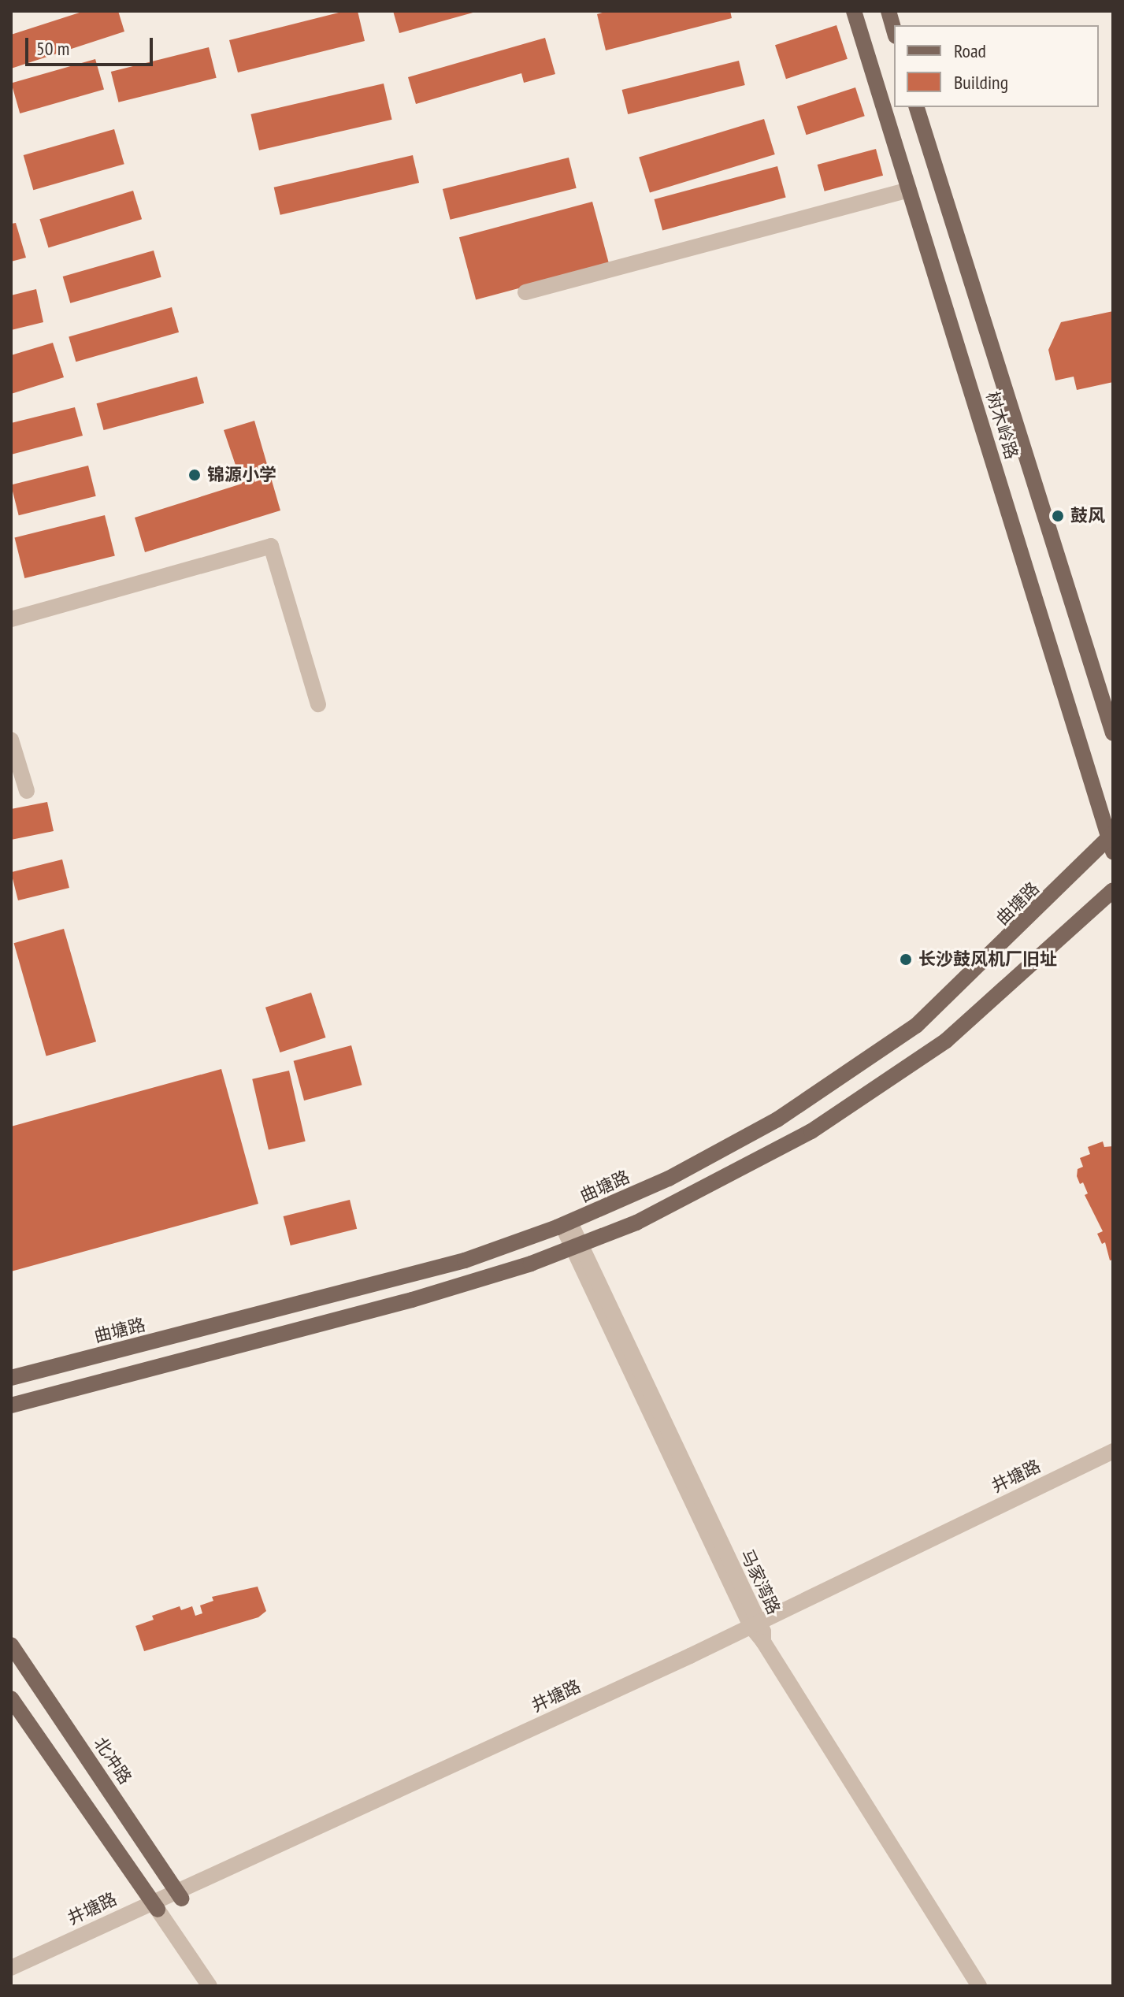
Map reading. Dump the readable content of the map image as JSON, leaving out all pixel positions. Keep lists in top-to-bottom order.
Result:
{
  "streets": {
    "main road": ["树木岭路", "曲塘路", "北冲路"],
    "street": ["井塘路", "马家湾路"]
  },
  "crossings": [
    ["树木岭路", "曲塘路"],
    ["曲塘路", "马家湾路"],
    ["井塘路", "马家湾路"],
    ["井塘路", "北冲路"]
  ],
  "places": ["锦源小学", "鼓风", "长沙鼓风机厂旧址"],
  "legend": ["Road", "Building"],
  "scale_bar": "50 m"
}
